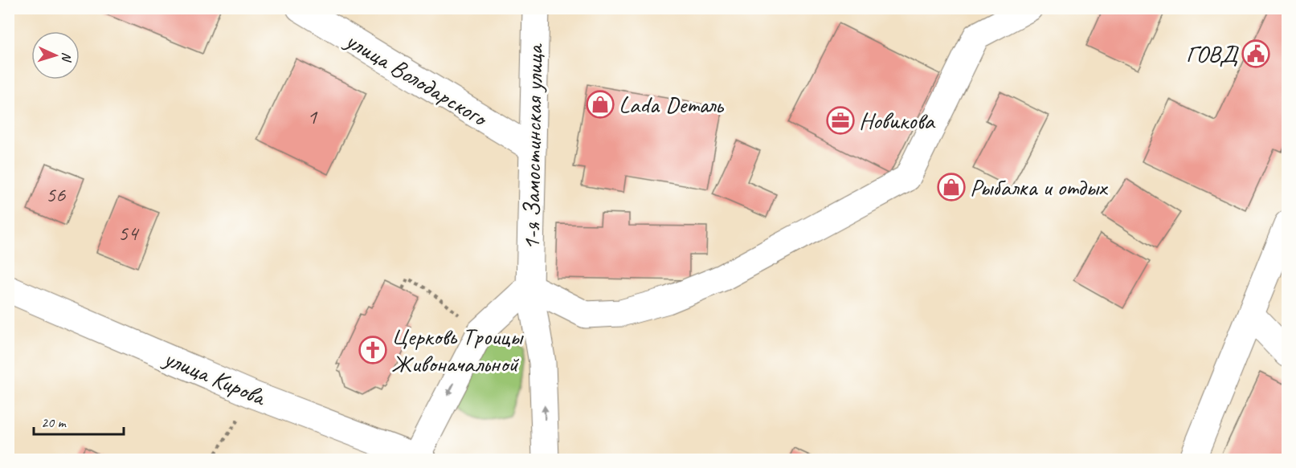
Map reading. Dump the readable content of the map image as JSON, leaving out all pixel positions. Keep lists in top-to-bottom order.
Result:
{
  "streets": {
    "street": ["улица Володарского", "1-я Замостинская улица", "улица Кирова"]
  },
  "crossings": [
    ["улица Володарского", "1-я Замостинская улица"]
  ],
  "one_way": ["1-я Замостинская улица"],
  "places": {
    "public building": ["ГОВД"],
    "shop": ["Lada Dеталь", "Рыбалка и отдых"],
    "office": ["Новикова"],
    "church": ["Церковь Троицы Живоначальной"]
  },
  "house_numbers": ["1", "56", "54"],
  "scale_bar": "20 m",
  "north": "right"
}
